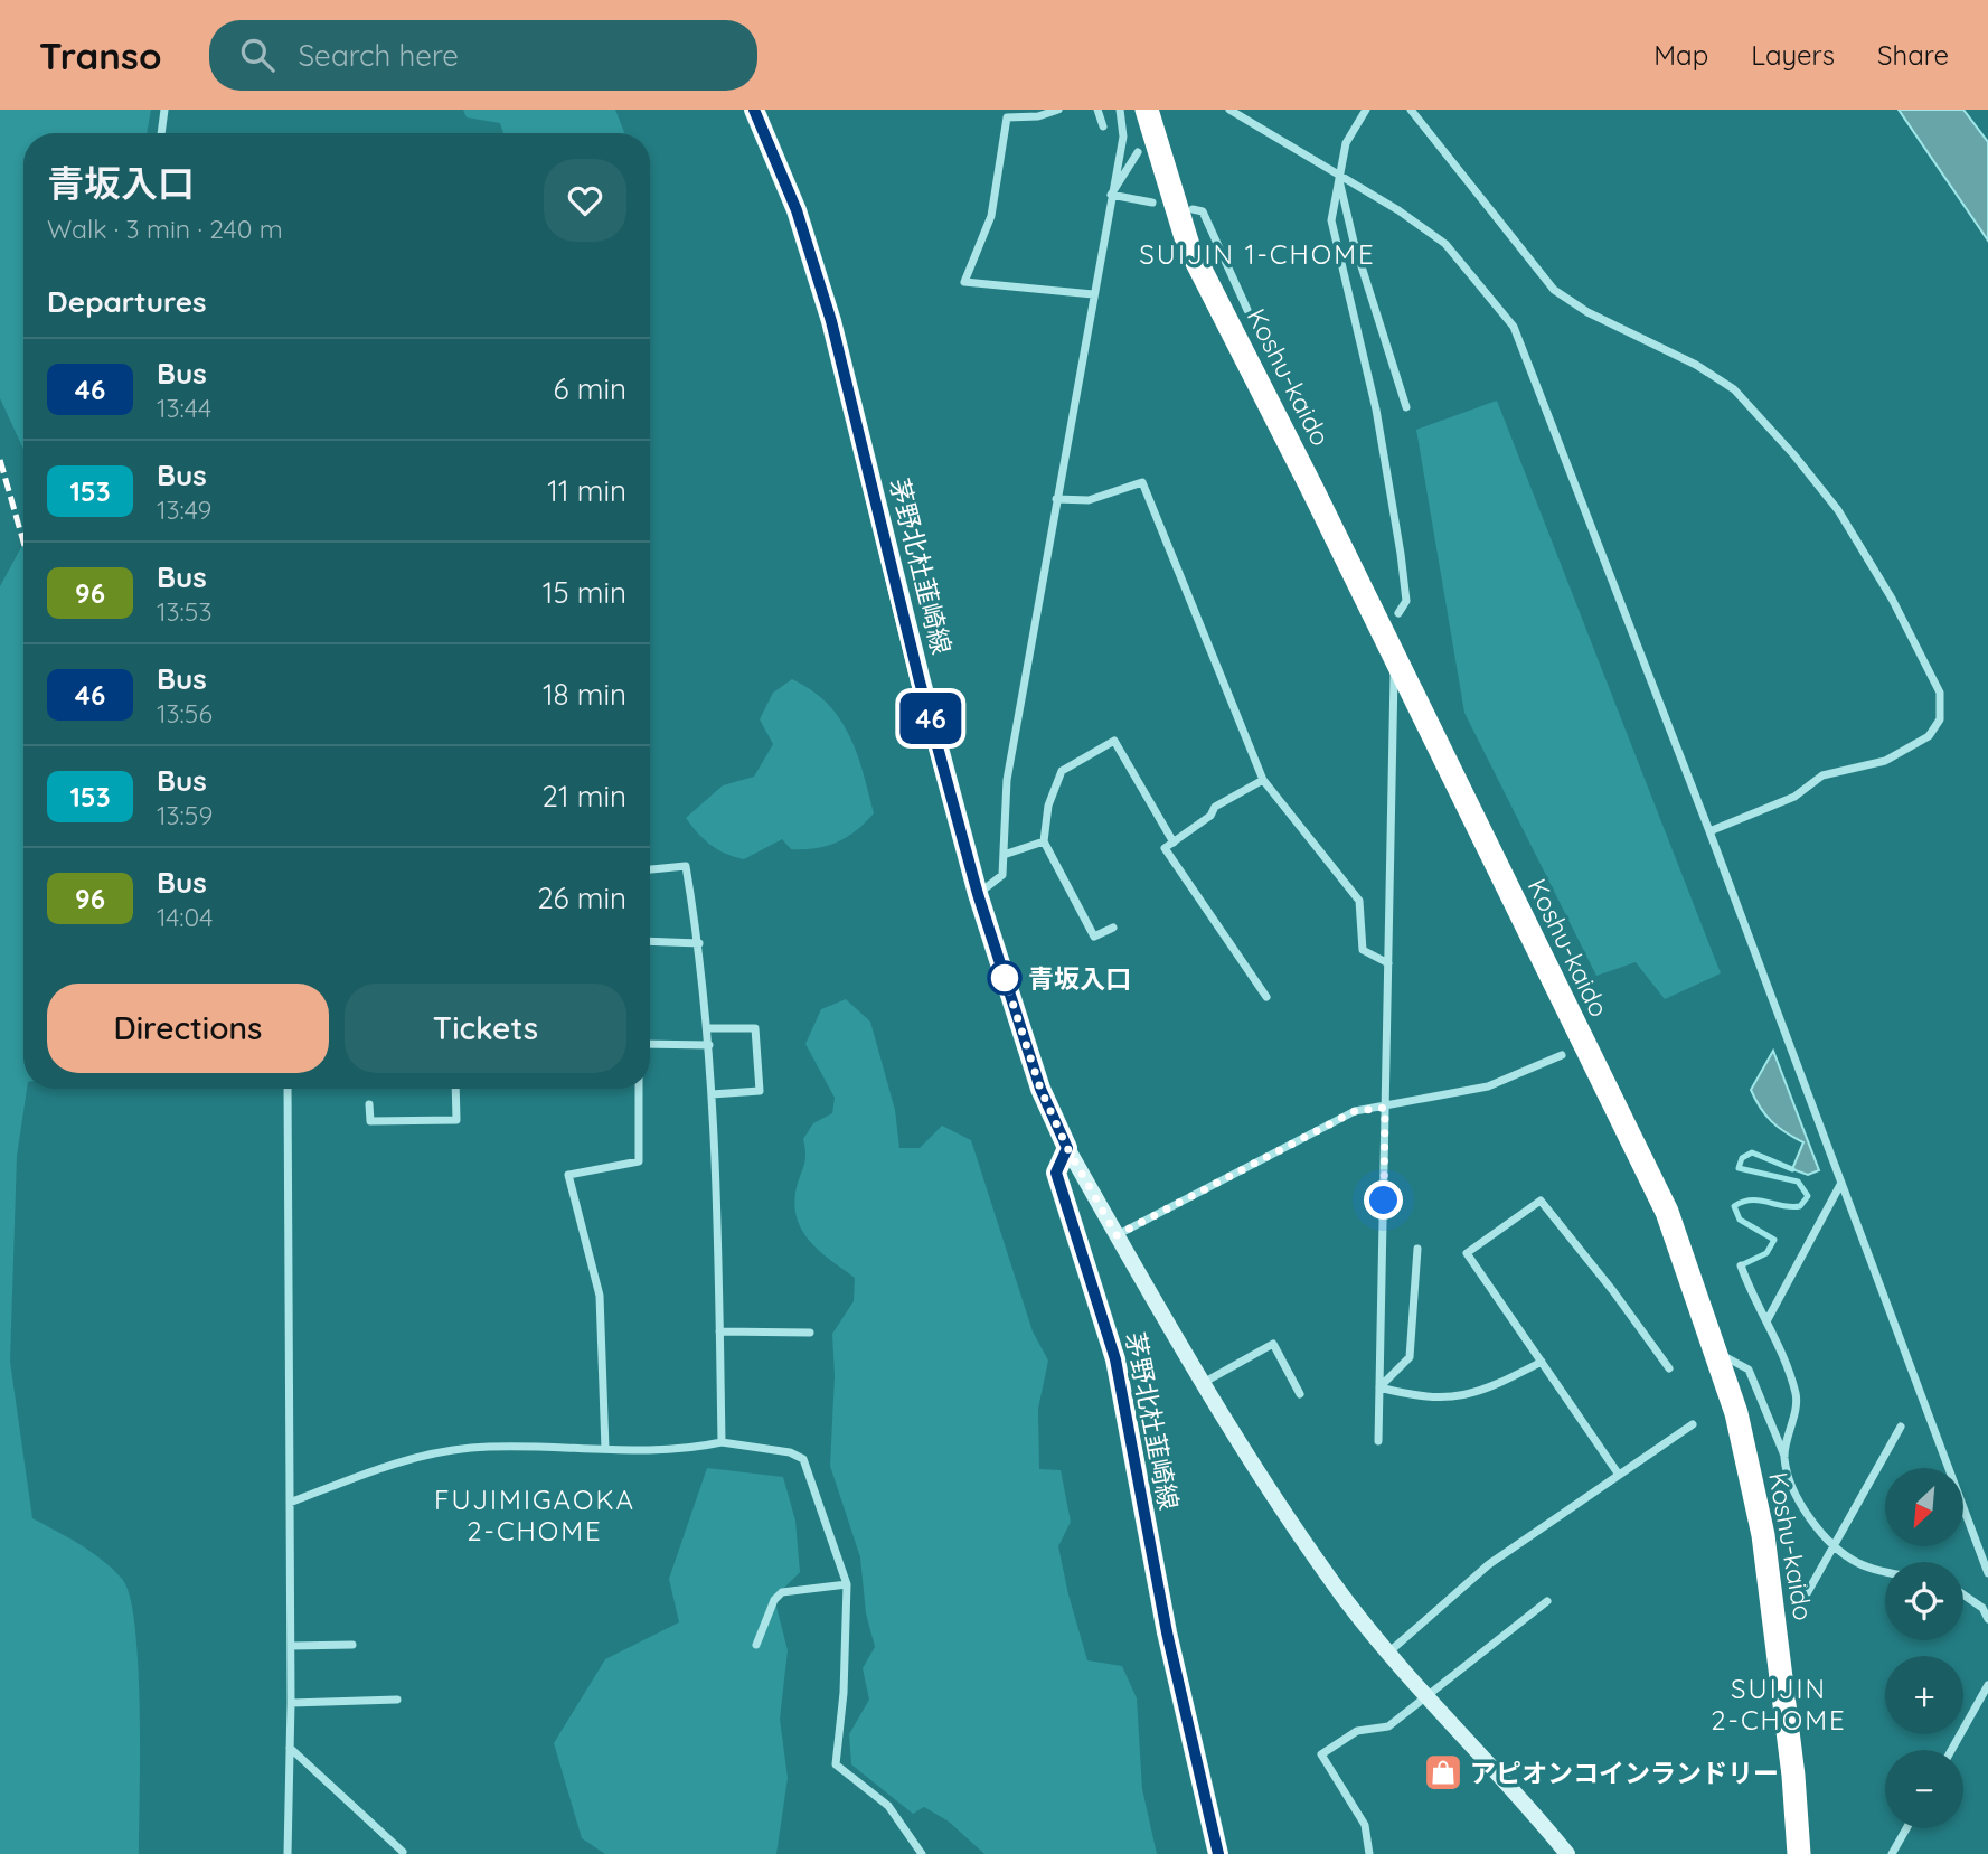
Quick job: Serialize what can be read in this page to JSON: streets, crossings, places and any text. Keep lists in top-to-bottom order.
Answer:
{
  "streets": {
    "highway": ["Koshu-kaido"],
    "main road": ["茅野北杜韮崎線"]
  },
  "districts": ["SUIJIN 1-CHOME", "FUJIMIGAOKA 2-CHOME", "SUIJIN 2-CHOME"],
  "places": {
    "other": ["青坂入口"],
    "shop": ["アピオンコインランドリー"]
  },
  "lines": ["bus line 46"],
  "north": "bottom left",
  "page": {
    "header": "Transo",
    "search": "Search here",
    "nav": ["Map", "Layers", "Share"],
    "on_map": "46",
    "heading": [
      ["青坂入口", "Walk · 3 min · 240 m"],
      "Departures"
    ],
    "list": [
      {
        "mark": "46",
        "name": "Bus",
        "note": "13:44",
        "value": "6 min"
      },
      {
        "mark": "153",
        "name": "Bus",
        "note": "13:49",
        "value": "11 min"
      },
      {
        "mark": "96",
        "name": "Bus",
        "note": "13:53",
        "value": "15 min"
      },
      {
        "mark": "46",
        "name": "Bus",
        "note": "13:56",
        "value": "18 min"
      },
      {
        "mark": "153",
        "name": "Bus",
        "note": "13:59",
        "value": "21 min"
      },
      {
        "mark": "96",
        "name": "Bus",
        "note": "14:04",
        "value": "26 min"
      }
    ],
    "buttons": ["Directions", "Tickets"],
    "map_buttons": ["+", "−"]
  }
}
